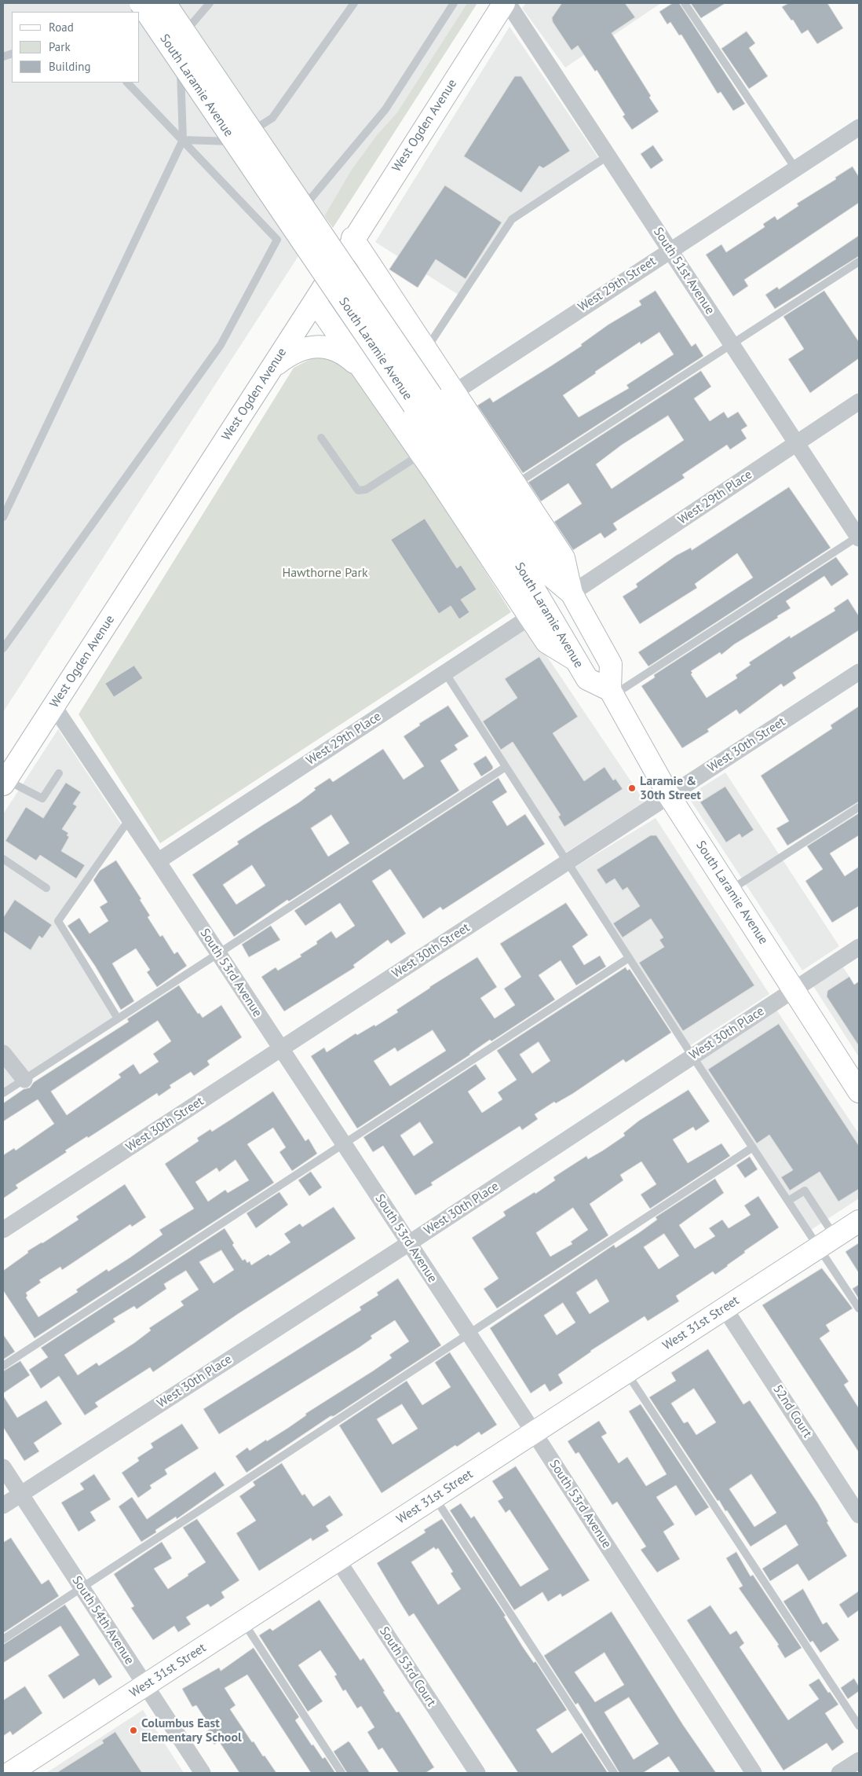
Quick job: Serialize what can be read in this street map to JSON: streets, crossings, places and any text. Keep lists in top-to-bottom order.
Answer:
{
  "streets": {
    "main road": ["South Laramie Avenue", "West Ogden Avenue", "West 31st Street"],
    "street": [
      "South 51st Avenue",
      "West 29th Street",
      "West 29th Place",
      "West 30th Street",
      "South 53rd Avenue",
      "West 30th Place",
      "52nd Court",
      "South 54th Avenue",
      "South 53rd Court"
    ]
  },
  "crossings": [
    ["South Laramie Avenue", "West 29th Place"],
    ["South Laramie Avenue", "West 30th Street"],
    ["South Laramie Avenue", "West 30th Place"],
    ["West Ogden Avenue", "South 53rd Avenue"],
    ["South 51st Avenue", "West 29th Street"],
    ["South 51st Avenue", "West 29th Place"],
    ["West 29th Place", "South 53rd Avenue"],
    ["West 30th Street", "South 53rd Avenue"],
    ["South 53rd Avenue", "West 30th Place"],
    ["South 53rd Avenue", "West 31st Street"],
    ["West 30th Place", "South 54th Avenue"],
    ["West 31st Street", "52nd Court"],
    ["West 31st Street", "South 54th Avenue"],
    ["West 31st Street", "South 53rd Court"]
  ],
  "parks": ["Hawthorne Park"],
  "places": ["Laramie & 30th Street", "Columbus East Elementary School"],
  "legend": ["Road", "Park", "Building"]
}
